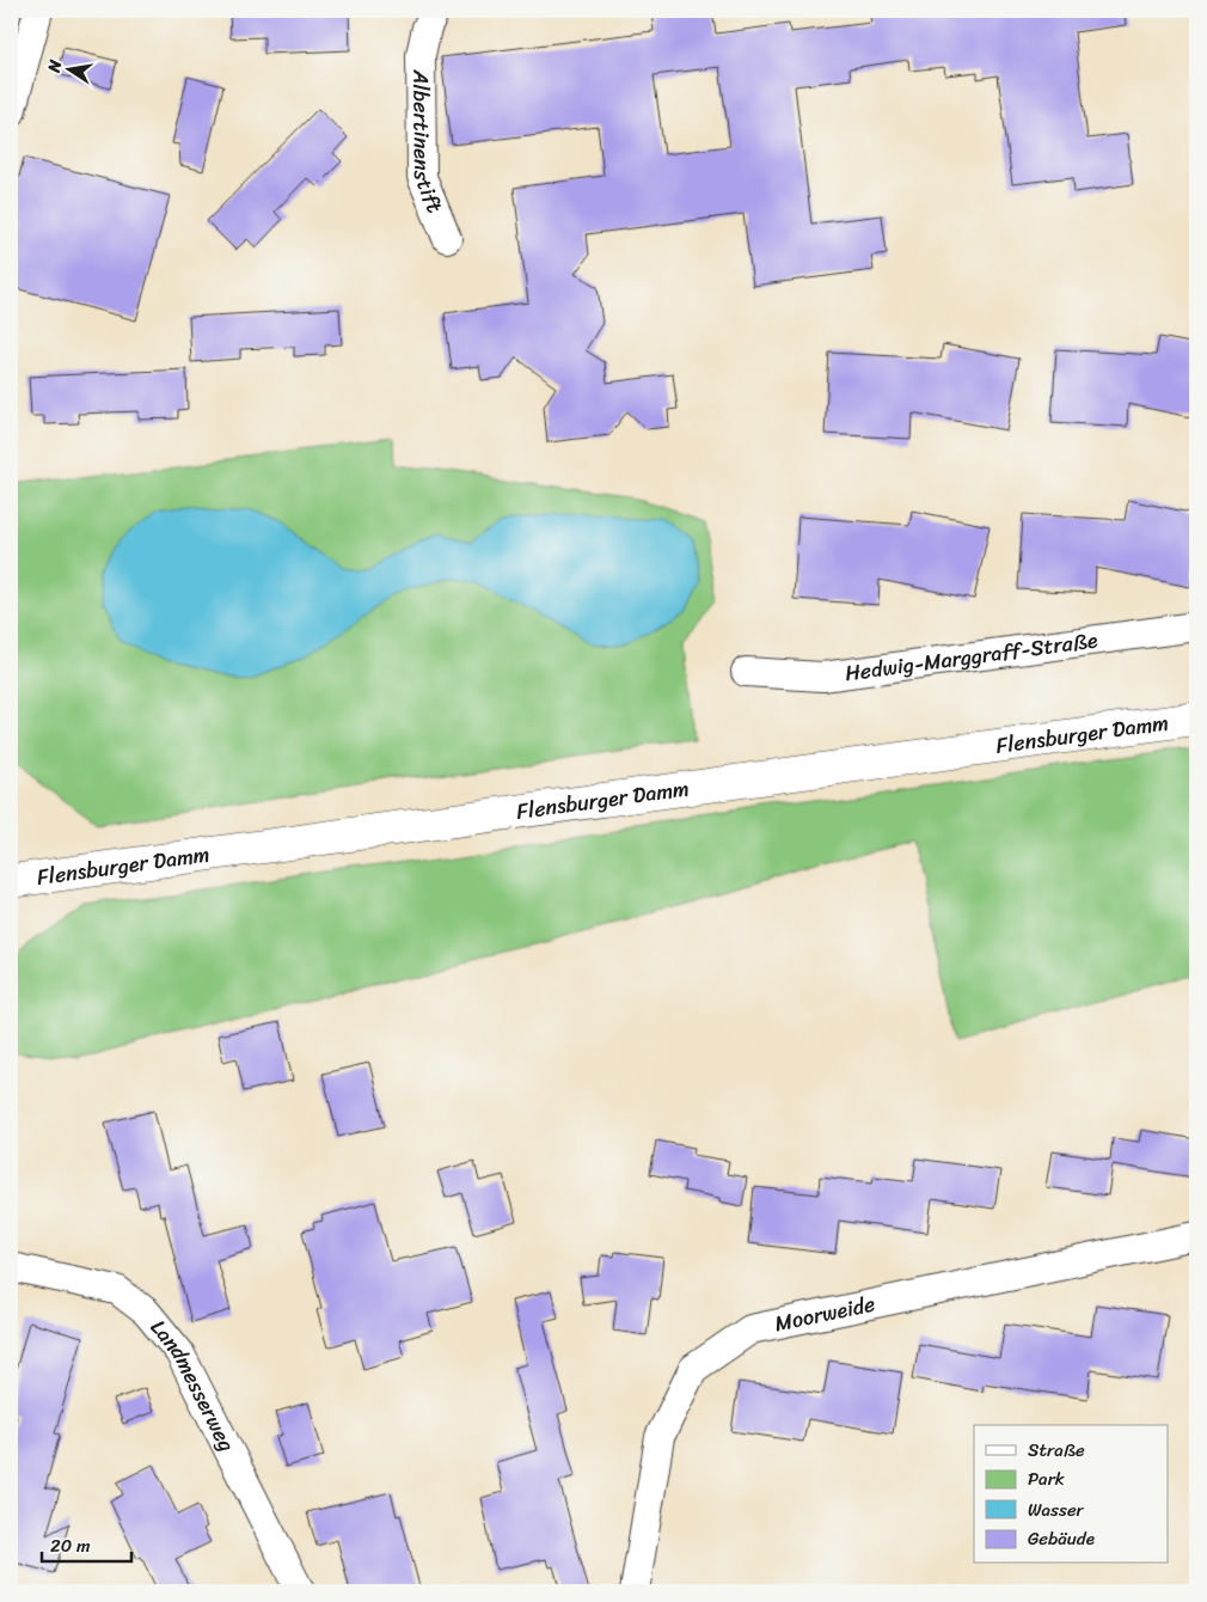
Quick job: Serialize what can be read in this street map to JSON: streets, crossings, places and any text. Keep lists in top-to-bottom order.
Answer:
{
  "streets": {
    "street": [
      "Albertinenstift",
      "Hedwig-Marggraff-Straße",
      "Flensburger Damm",
      "Moorweide",
      "Landmesserweg"
    ]
  },
  "legend": [
    "Straße",
    "Park",
    "Wasser",
    "Gebäude"
  ],
  "scale_bar": "20 m",
  "north": "left"
}
